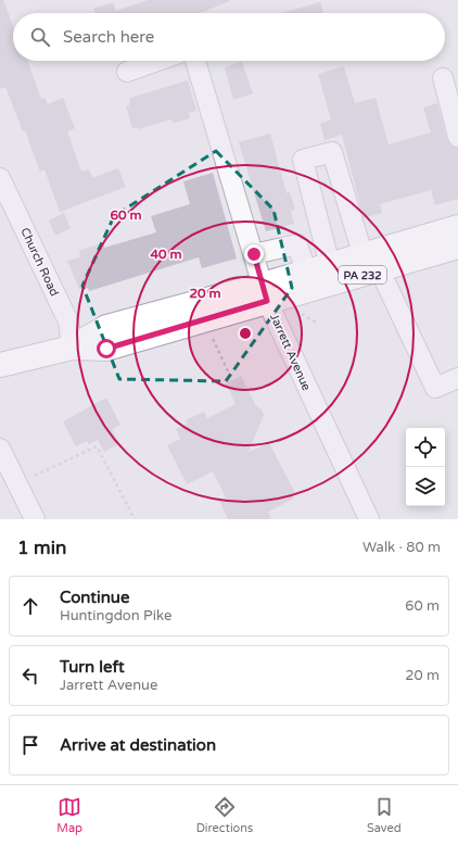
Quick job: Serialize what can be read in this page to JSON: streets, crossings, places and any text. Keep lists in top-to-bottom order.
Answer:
{
  "streets": {
    "main road": ["PA 232"],
    "street": ["Church Road", "Jarrett Avenue"]
  },
  "crossings": [
    ["Church Road", "PA 232"],
    ["PA 232", "Jarrett Avenue"]
  ],
  "page": {
    "search": "Search here",
    "heading": ["1 min", "Walk · 80 m"],
    "list": [
      ["Continue", "Huntingdon Pike", "60 m"],
      ["Turn left", "Jarrett Avenue", "20 m"],
      "Arrive at destination"
    ],
    "nav": ["Map", "Directions", "Saved"]
  },
  "rings": ["60 m", "40 m", "20 m"]
}
